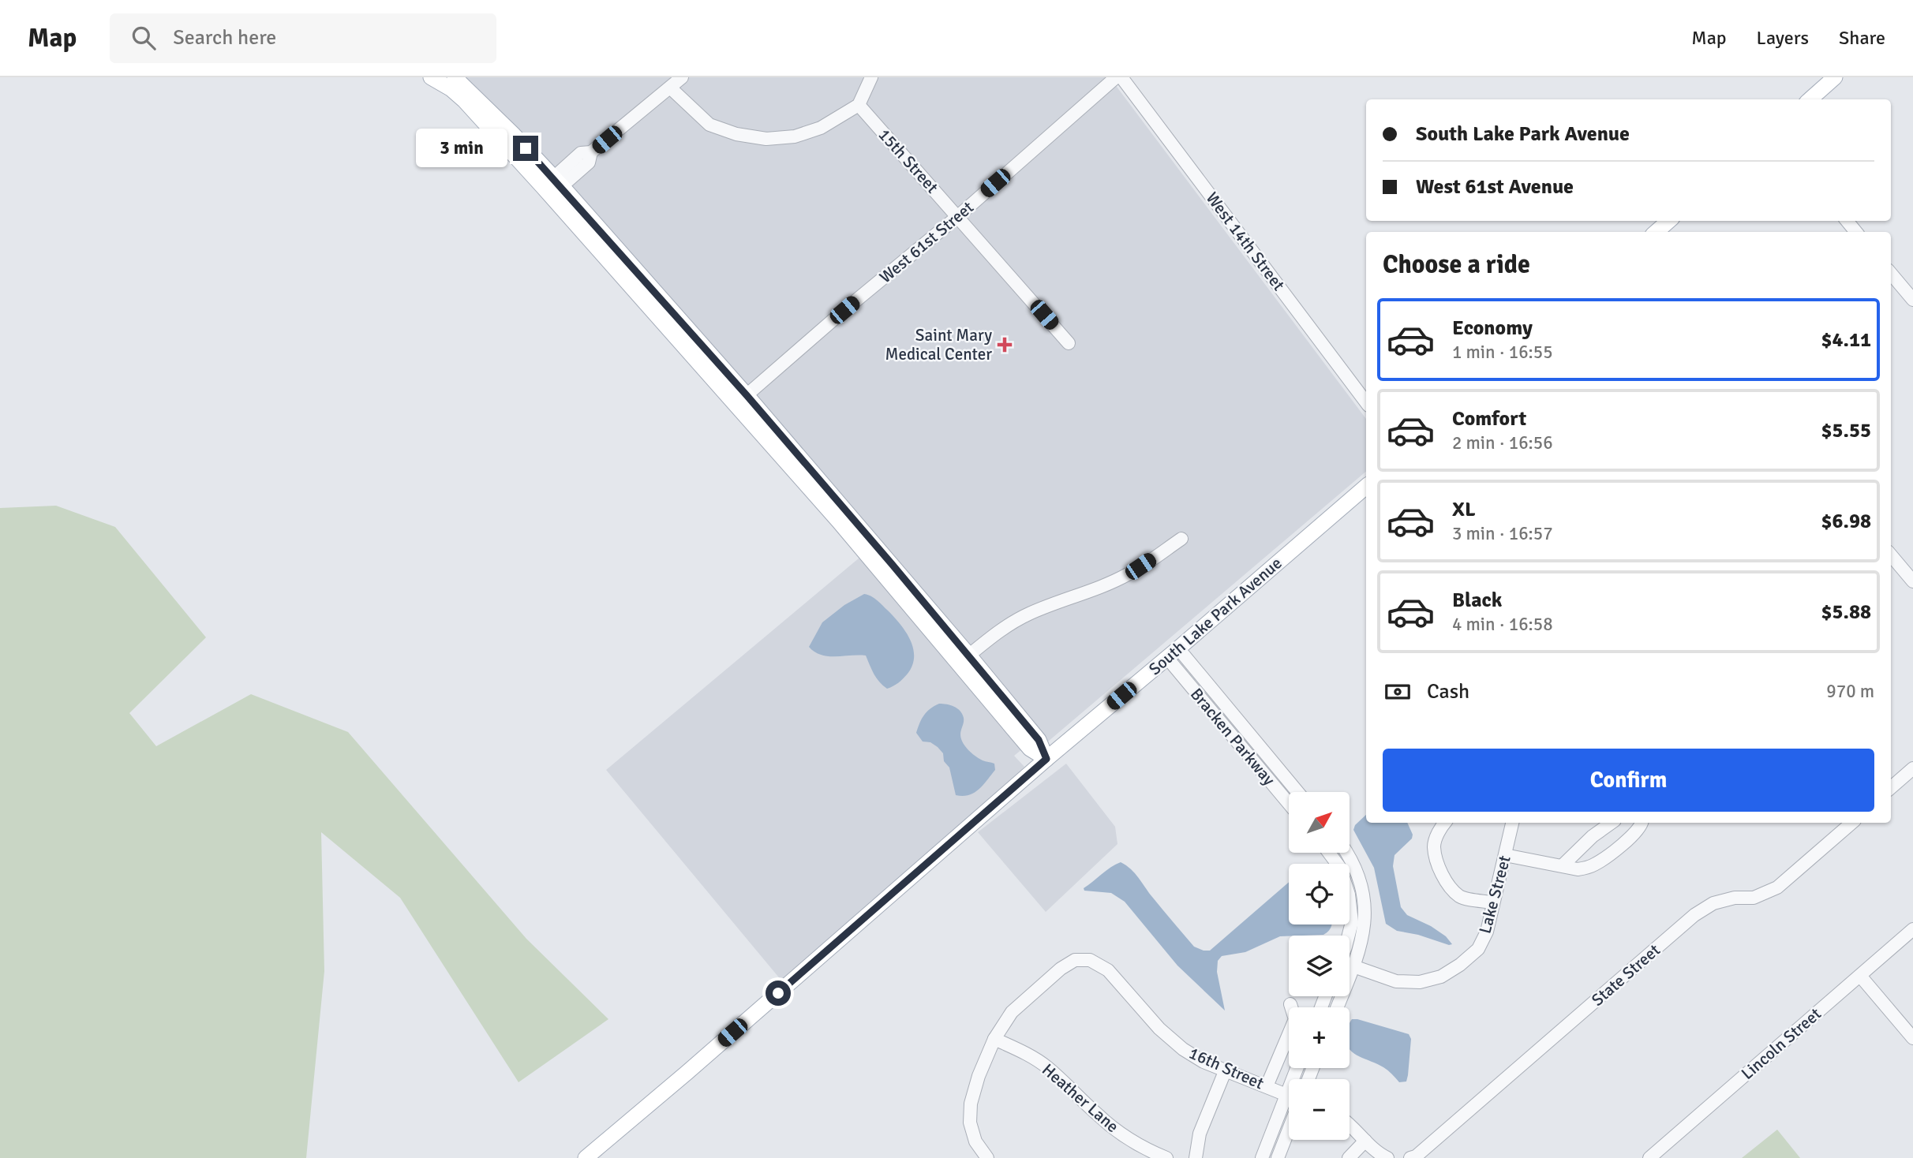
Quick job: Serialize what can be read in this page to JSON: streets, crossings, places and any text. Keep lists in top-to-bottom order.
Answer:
{
  "streets": {
    "main road": ["South Lake Park Avenue"],
    "street": [
      "15th Street",
      "West 14th Street",
      "West 61st Street",
      "Bracken Parkway",
      "Lake Street",
      "State Street",
      "Lincoln Street",
      "16th Street",
      "Heather Lane"
    ]
  },
  "crossings": [
    ["15th Street", "West 61st Street"],
    ["South Lake Park Avenue", "Bracken Parkway"],
    ["16th Street", "Heather Lane"]
  ],
  "places": {
    "health": ["Saint Mary Medical Center"]
  },
  "north": "top right",
  "page": {
    "header": "Map",
    "search": "Search here",
    "nav": ["Map", "Layers", "Share"],
    "banner": ["South Lake Park Avenue", "West 61st Avenue"],
    "bubble": "3 min",
    "heading": "Choose a ride",
    "list": [
      {
        "name": "Economy",
        "note": "1 min · 16:55",
        "value": "$4.11"
      },
      {
        "name": "Comfort",
        "note": "2 min · 16:56",
        "value": "$5.55"
      },
      {
        "name": "XL",
        "note": "3 min · 16:57",
        "value": "$6.98"
      },
      {
        "name": "Black",
        "note": "4 min · 16:58",
        "value": "$5.88"
      }
    ],
    "pay": ["Cash", "970 m"],
    "buttons": "Confirm",
    "map_buttons": ["+", "−"]
  }
}
